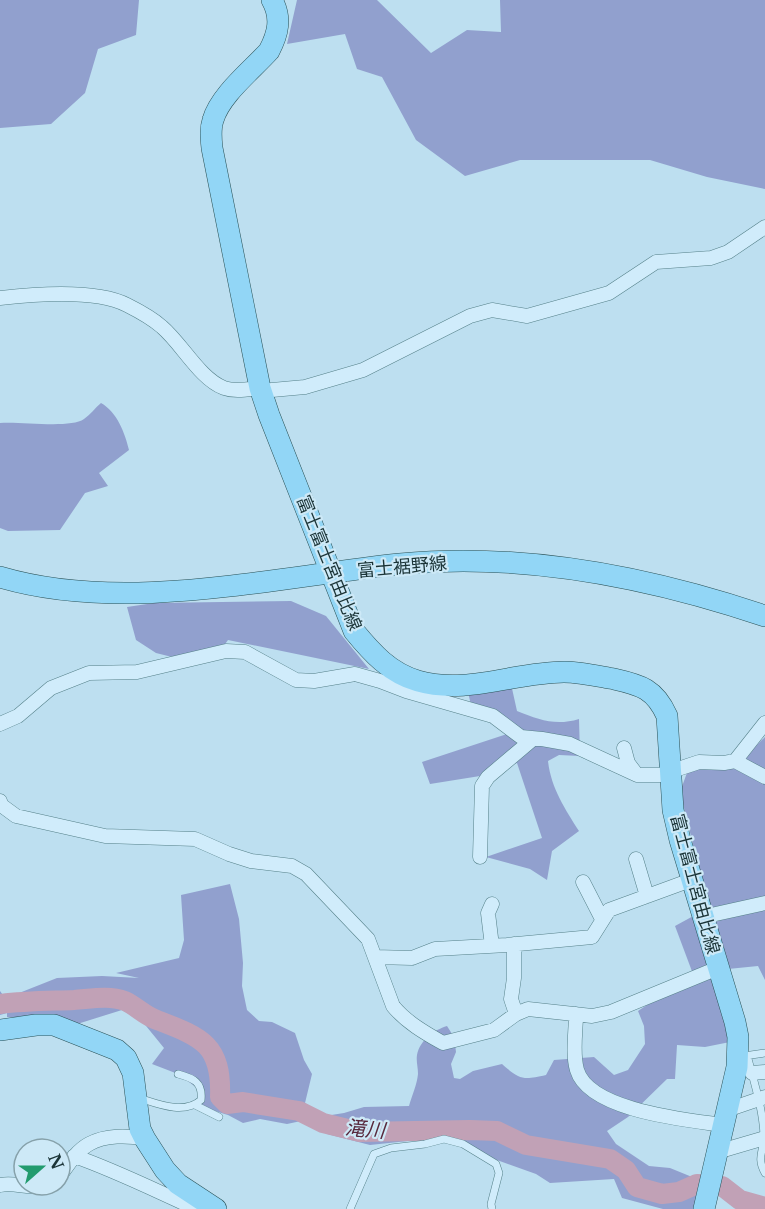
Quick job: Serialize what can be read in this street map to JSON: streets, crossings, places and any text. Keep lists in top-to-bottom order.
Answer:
{
  "streets": {
    "main road": ["富士富士宮由比線", "富士裾野線"]
  },
  "crossings": [
    ["富士富士宮由比線", "富士裾野線"]
  ],
  "water": ["滝川"],
  "north": "right"
}
